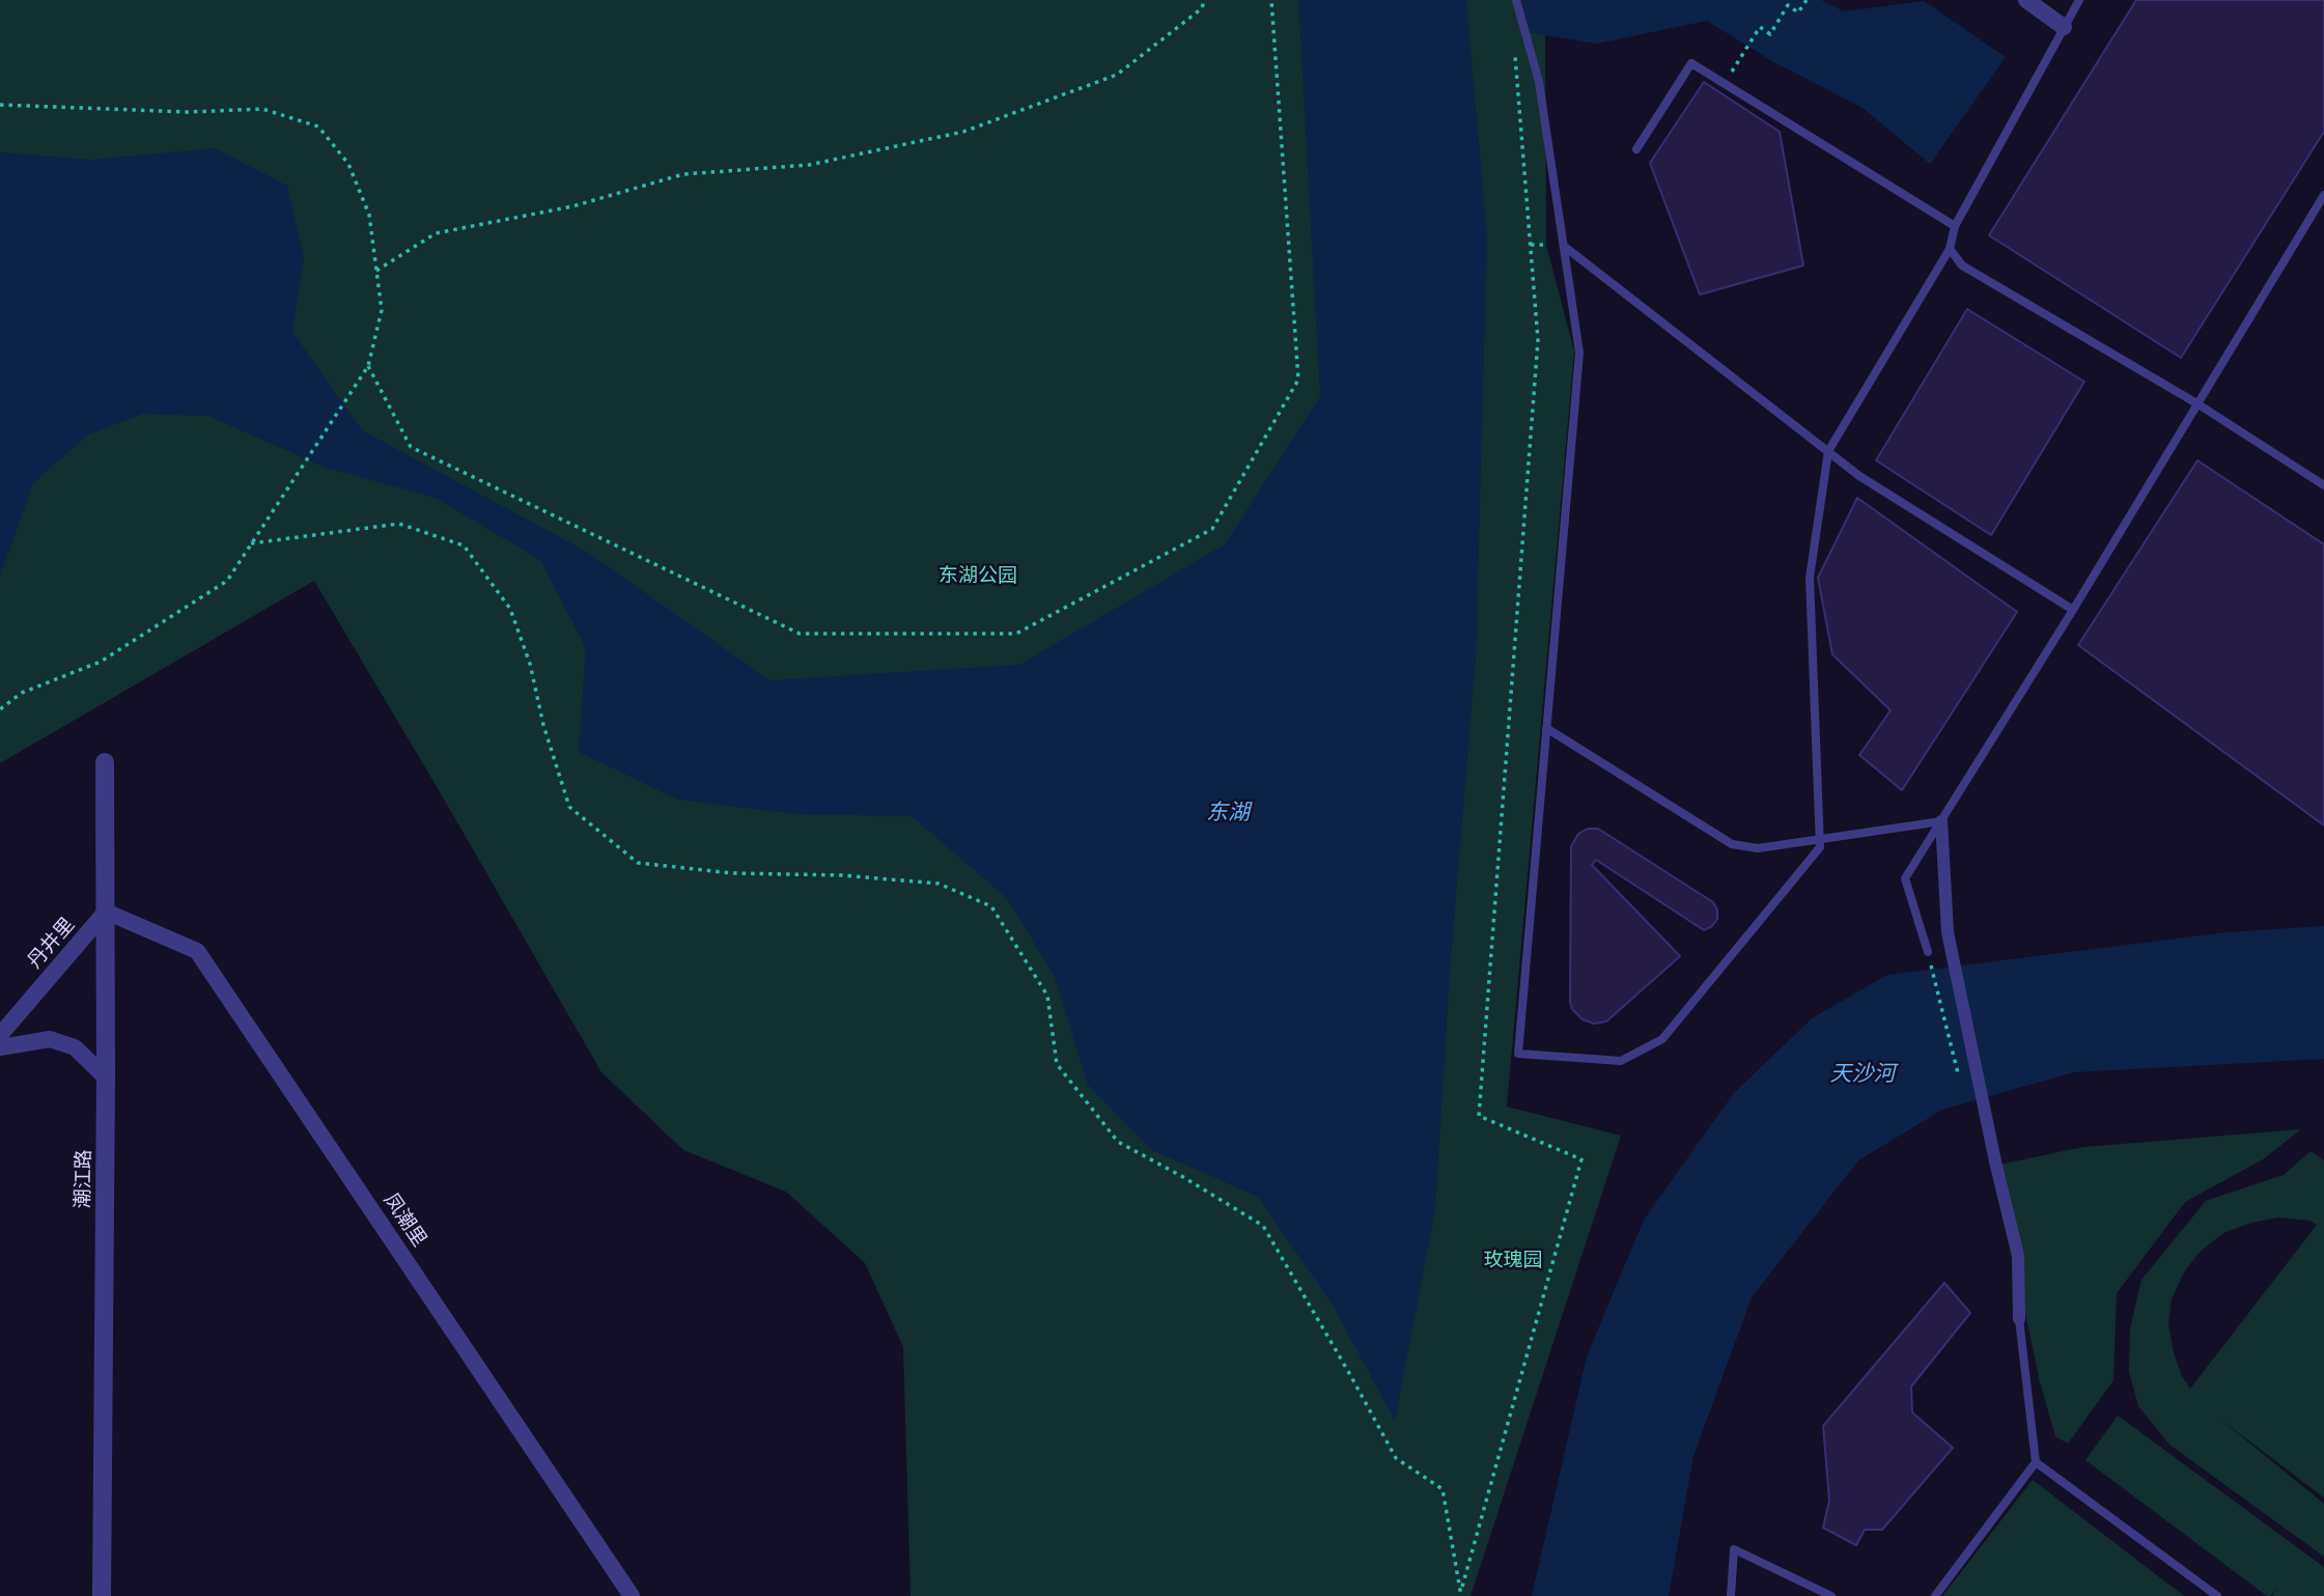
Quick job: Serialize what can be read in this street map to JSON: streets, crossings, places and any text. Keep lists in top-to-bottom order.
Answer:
{
  "streets": {
    "street": ["丹井里", "潮江路", "凤潮里"]
  },
  "crossings": [
    ["丹井里", "潮江路"],
    ["丹井里", "凤潮里"],
    ["潮江路", "凤潮里"]
  ],
  "water": ["东湖", "天沙河"],
  "parks": ["东湖公园", "玫瑰园"]
}
